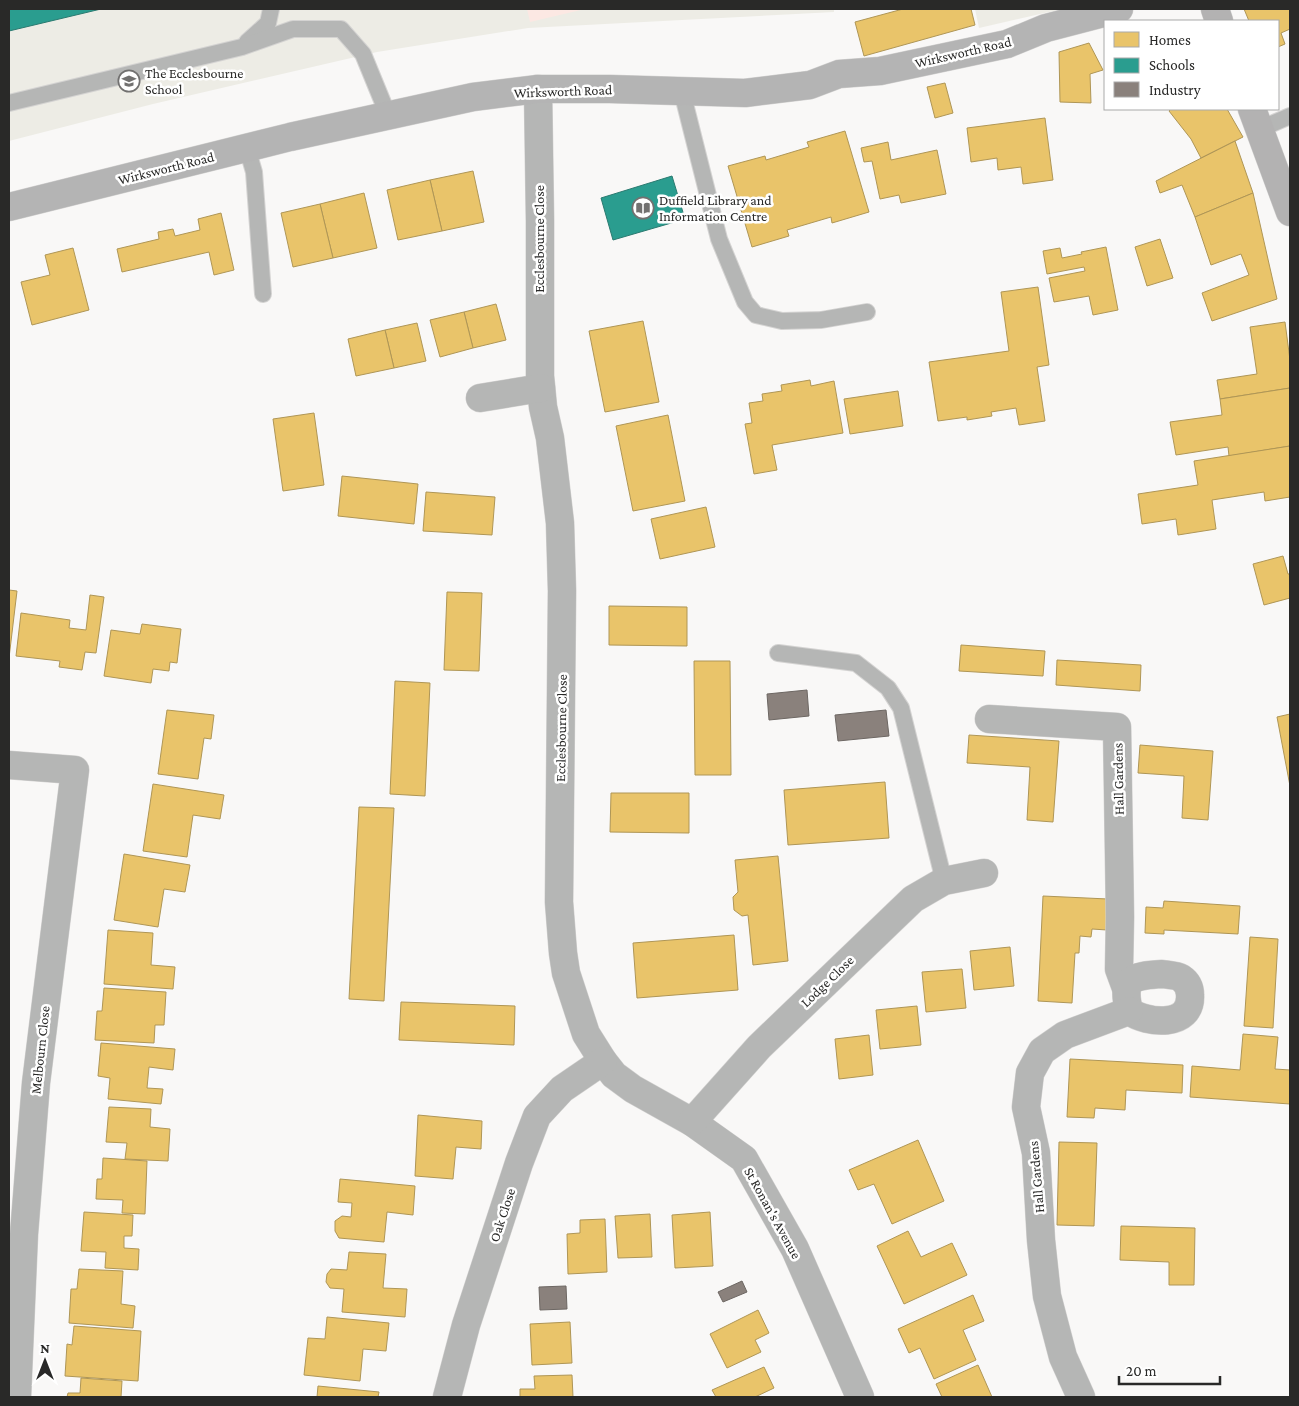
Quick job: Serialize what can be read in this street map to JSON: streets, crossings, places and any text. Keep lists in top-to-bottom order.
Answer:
{
  "streets": {
    "street": [
      "Wirksworth Road",
      "Ecclesbourne Close",
      "Hall Gardens",
      "Lodge Close",
      "Melbourn Close",
      "St Ronan's Avenue",
      "Oak Close"
    ]
  },
  "crossings": [
    ["Wirksworth Road", "Ecclesbourne Close"],
    ["Ecclesbourne Close", "St Ronan's Avenue"],
    ["Ecclesbourne Close", "Oak Close"],
    ["Lodge Close", "St Ronan's Avenue"],
    ["St Ronan's Avenue", "Oak Close"]
  ],
  "places": {
    "school or university": ["The Ecclesbourne School"],
    "library": ["Duffield Library and Information Centre"]
  },
  "legend": ["Homes", "Schools", "Industry"],
  "scale_bar": "20 m",
  "north": "top"
}
